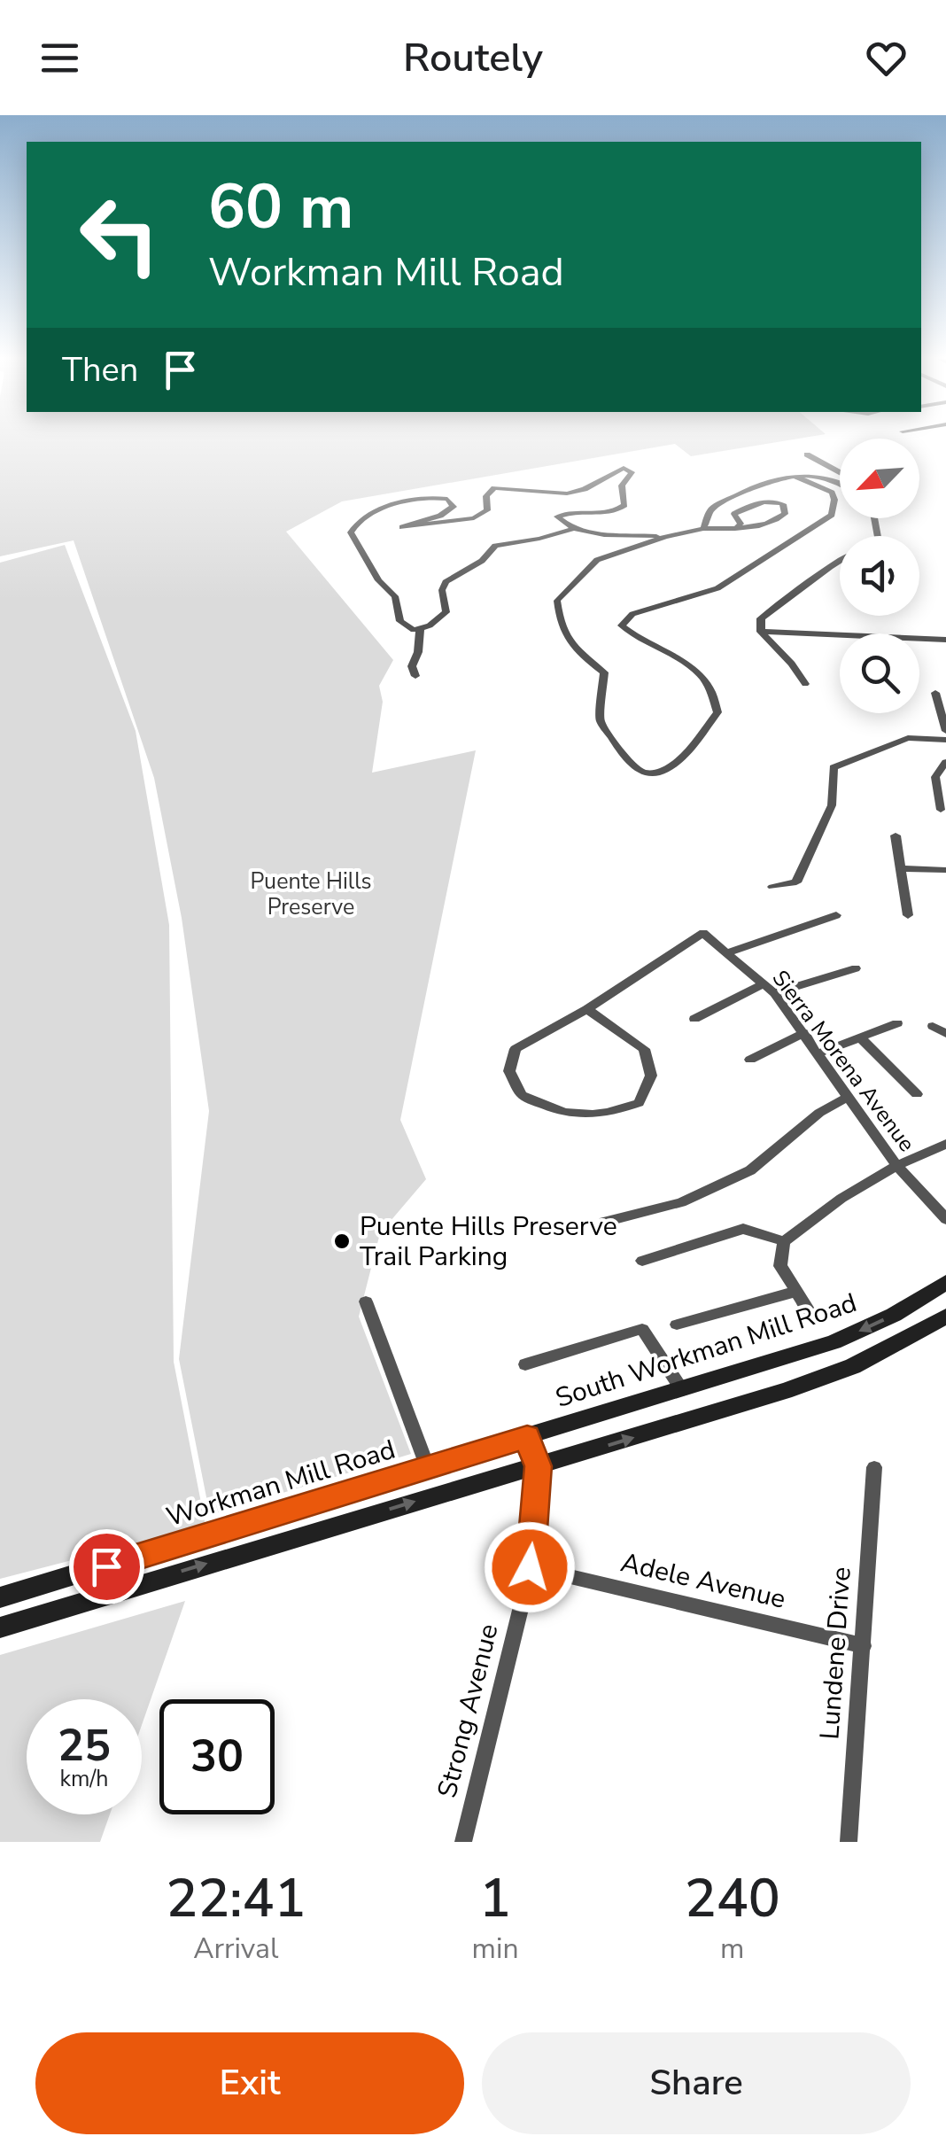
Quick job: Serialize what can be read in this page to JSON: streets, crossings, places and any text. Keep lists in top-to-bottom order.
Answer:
{
  "streets": {
    "main road": ["South Workman Mill Road", "Workman Mill Road"],
    "street": [
      "Sierra Morena Avenue",
      "Adele Avenue",
      "Lundene Drive",
      "Strong Avenue"
    ]
  },
  "crossings": [
    ["South Workman Mill Road", "Workman Mill Road"],
    ["South Workman Mill Road", "Strong Avenue"],
    ["Workman Mill Road", "Strong Avenue"],
    ["Adele Avenue", "Lundene Drive"],
    ["Adele Avenue", "Strong Avenue"]
  ],
  "parks": ["Puente Hills Preserve"],
  "places": ["Puente Hills Preserve Trail Parking"],
  "north": "bottom left",
  "page": {
    "header": "Routely",
    "turn": ["60 m", "Workman Mill Road"],
    "then": "Then",
    "speed": "25 km/h",
    "limit": "30",
    "eta": [
      "22:41",
      "Arrival",
      "1",
      "min",
      "240",
      "m"
    ],
    "buttons": ["Exit", "Share"]
  }
}
